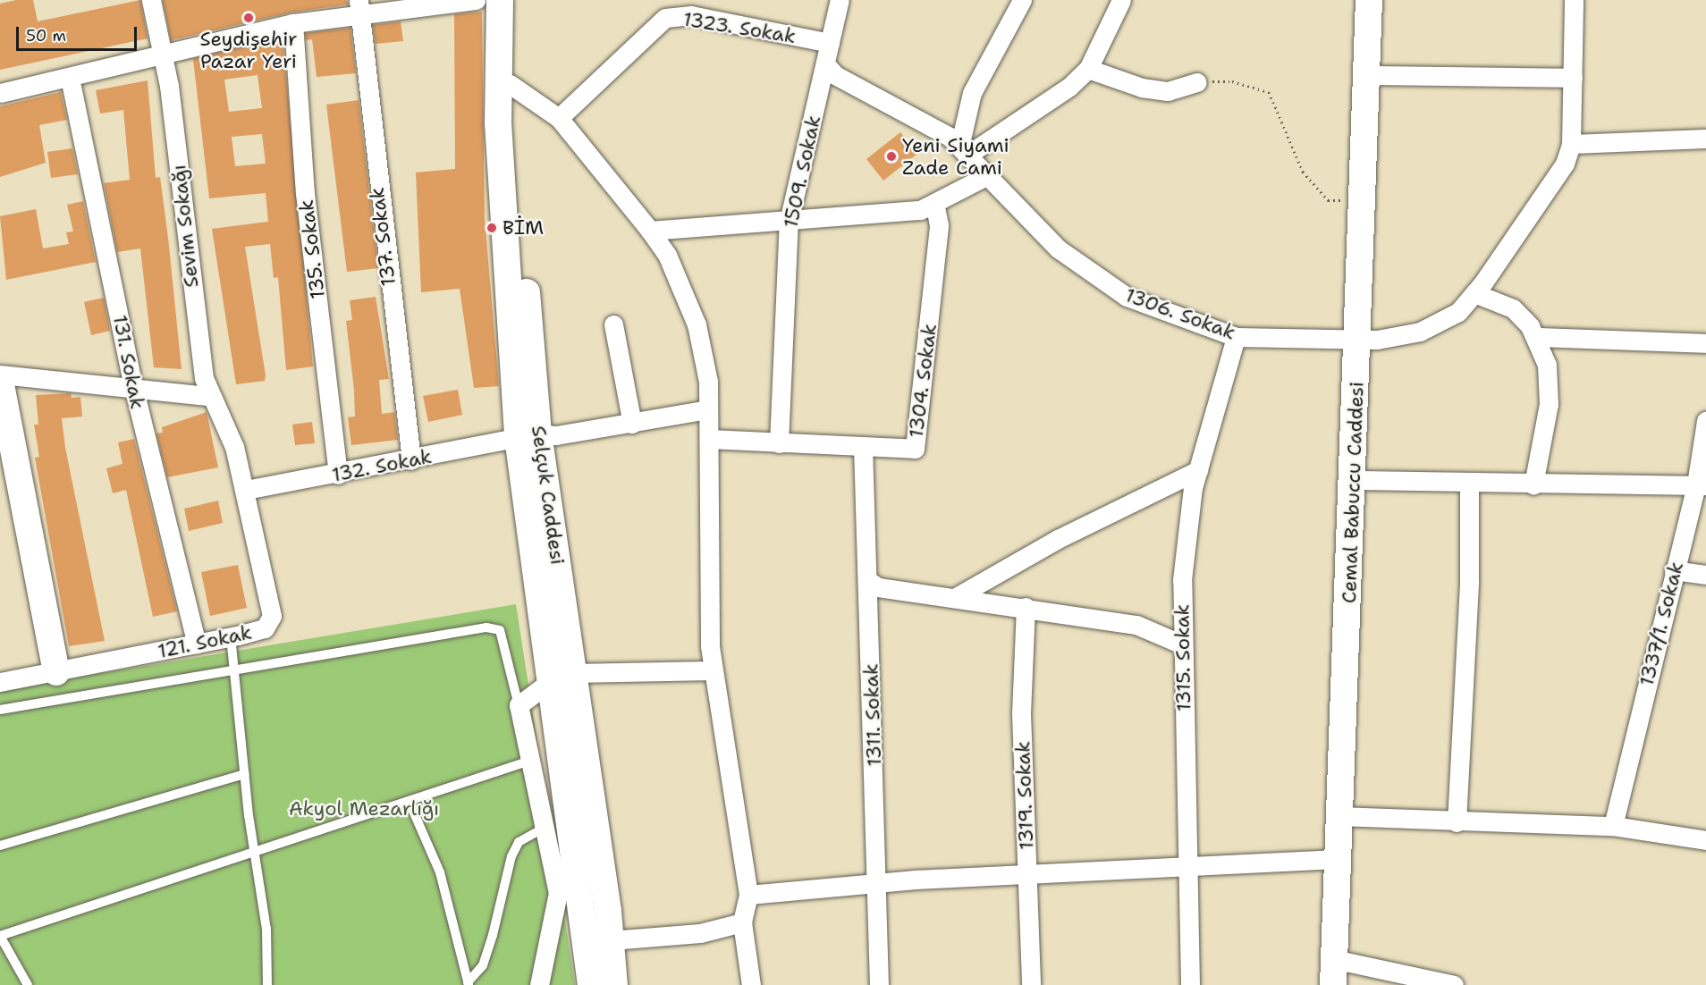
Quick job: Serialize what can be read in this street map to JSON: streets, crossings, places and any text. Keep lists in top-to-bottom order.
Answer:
{
  "streets": {
    "main road": ["Cemal Babuccu Caddesi", "Selçuk Caddesi"],
    "street": [
      "1323. Sokak",
      "1509. Sokak",
      "Sevim Sokağı",
      "137. Sokak",
      "135. Sokak",
      "1306. Sokak",
      "131. Sokak",
      "1304. Sokak",
      "132. Sokak",
      "1337/1. Sokak",
      "121. Sokak",
      "1315. Sokak",
      "1311. Sokak",
      "1319. Sokak"
    ]
  },
  "crossings": [
    ["1323. Sokak", "1509. Sokak"],
    ["1509. Sokak", "1306. Sokak"],
    ["1509. Sokak", "1304. Sokak"],
    ["Sevim Sokağı", "121. Sokak"],
    ["137. Sokak", "132. Sokak"],
    ["135. Sokak", "132. Sokak"],
    ["1306. Sokak", "Cemal Babuccu Caddesi"],
    ["1306. Sokak", "1315. Sokak"],
    ["131. Sokak", "121. Sokak"],
    ["1304. Sokak", "1311. Sokak"],
    ["132. Sokak", "Selçuk Caddesi"],
    ["132. Sokak", "121. Sokak"]
  ],
  "parks": ["Akyol Mezarlığı"],
  "places": ["Seydişehir Pazar Yeri", "Yeni Siyami Zade Cami", "BİM"],
  "scale_bar": "50 m"
}
